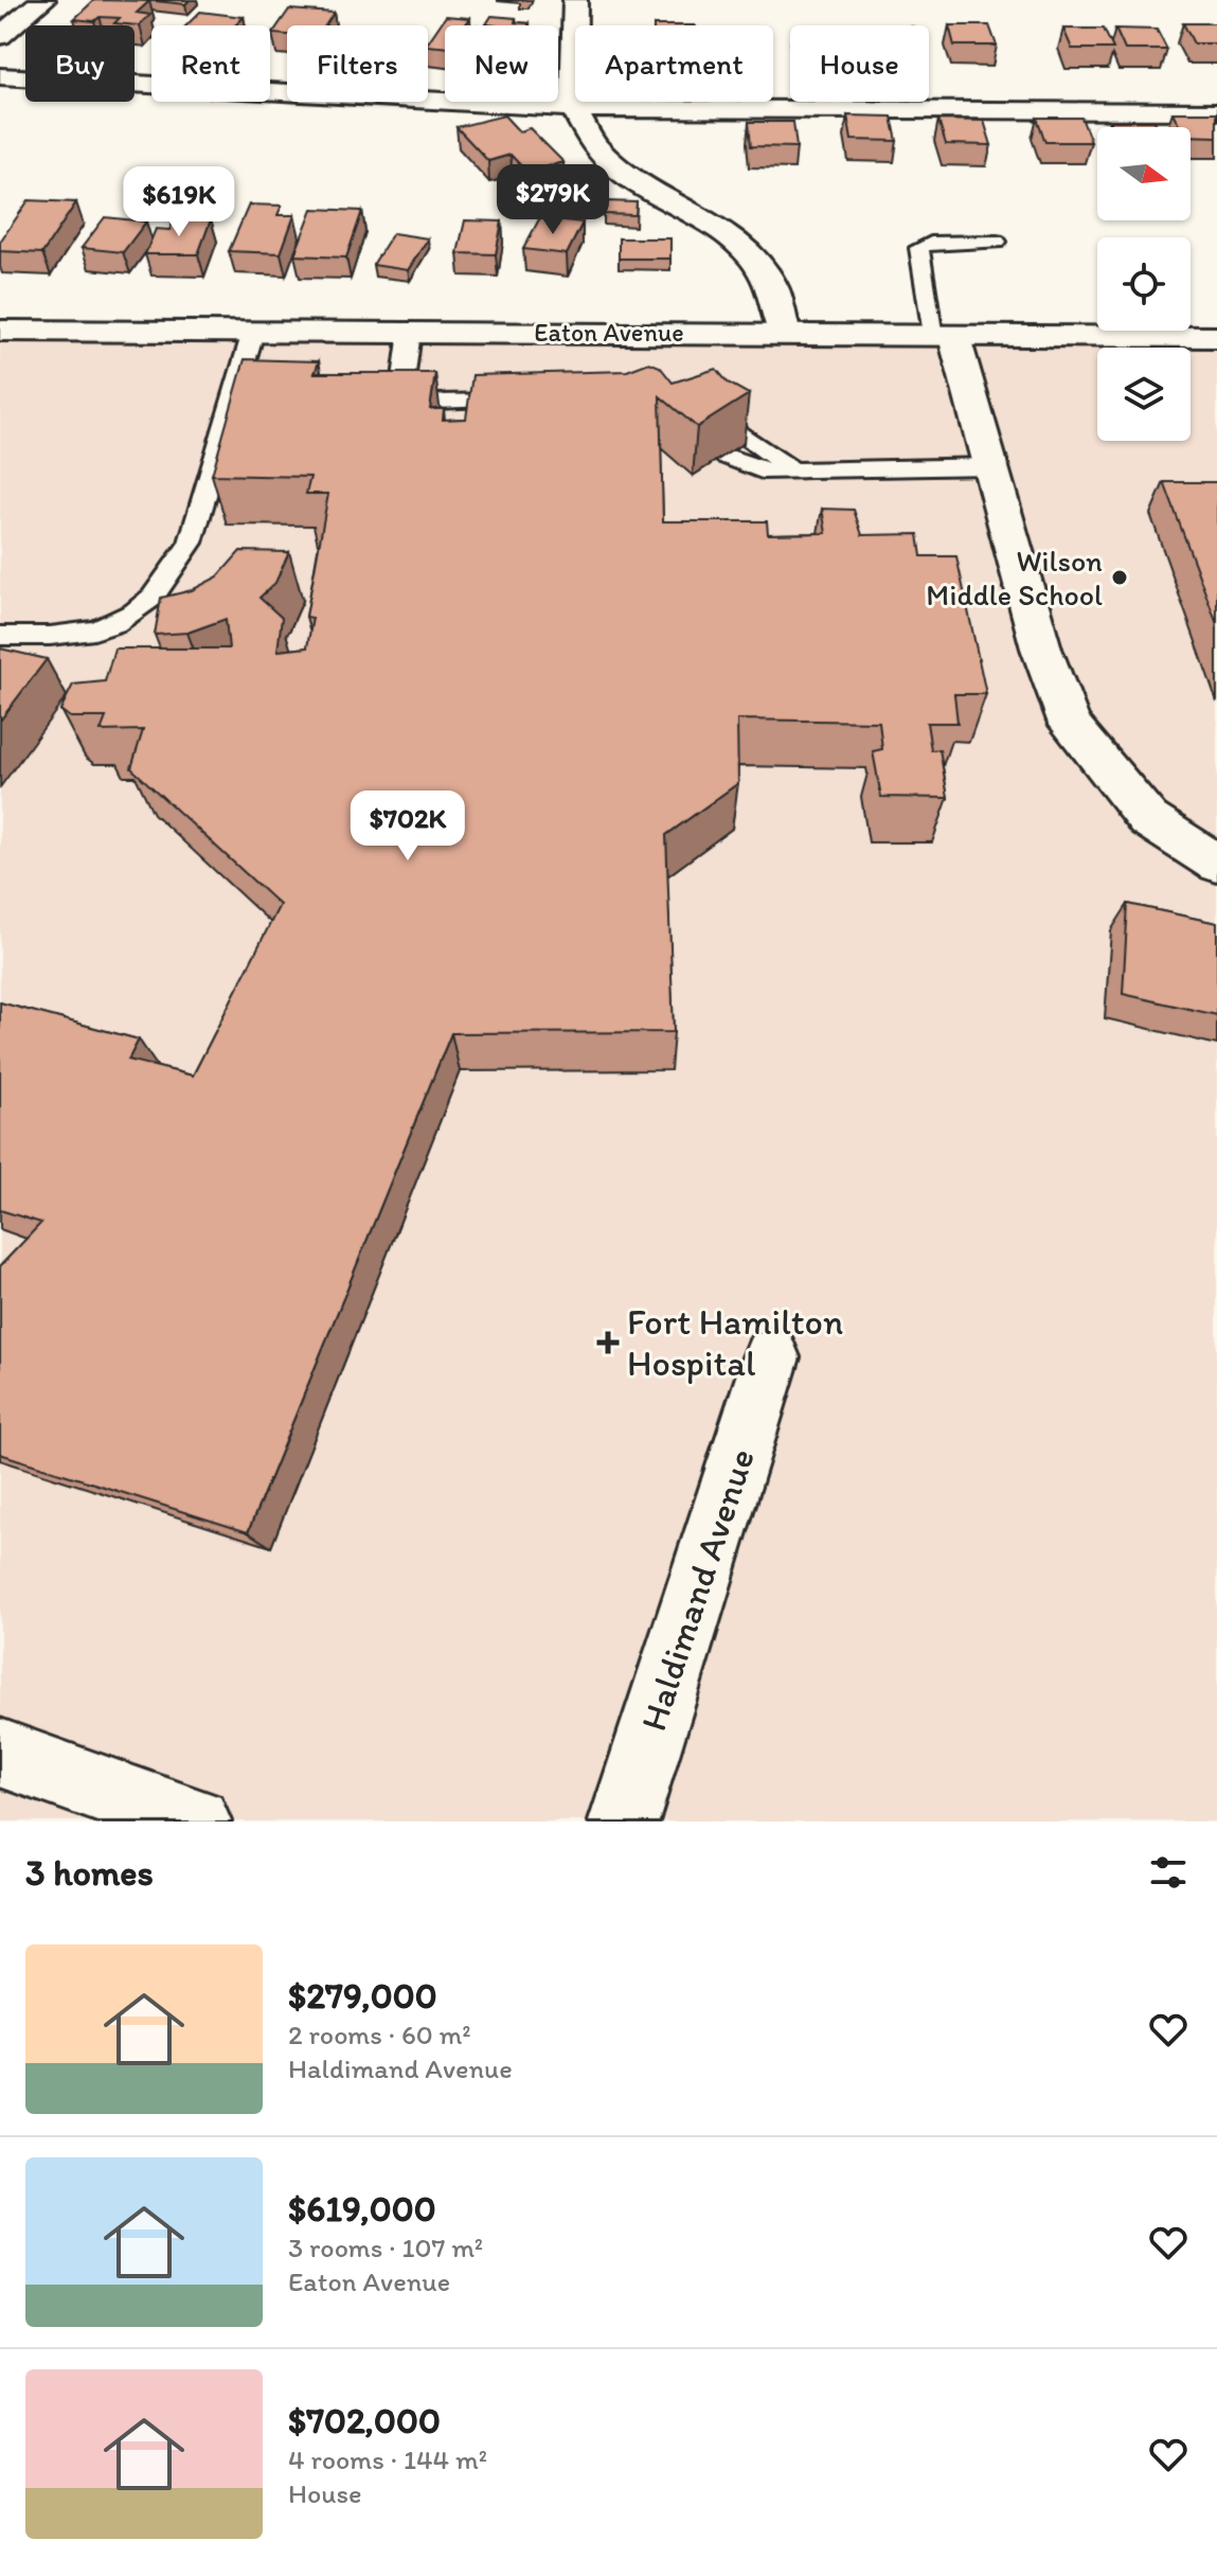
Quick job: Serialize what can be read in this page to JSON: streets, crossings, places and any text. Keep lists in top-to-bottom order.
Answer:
{
  "streets": {
    "street": ["Eaton Avenue", "Haldimand Avenue"]
  },
  "places": {
    "other": ["Wilson Middle School"],
    "health": ["Fort Hamilton Hospital"]
  },
  "north": "right",
  "page": {
    "chip": [
      "Buy",
      "Rent",
      "Filters",
      "New",
      "Apartment",
      "House"
    ],
    "price": ["$279K", "$619K", "$702K"],
    "heading": "3 homes",
    "list": [
      {
        "name": "$279,000",
        "note": "2 rooms · 60 m² · Haldimand Avenue"
      },
      {
        "name": "$619,000",
        "note": "3 rooms · 107 m² · Eaton Avenue"
      },
      {
        "name": "$702,000",
        "note": "4 rooms · 144 m² · House"
      }
    ]
  }
}
